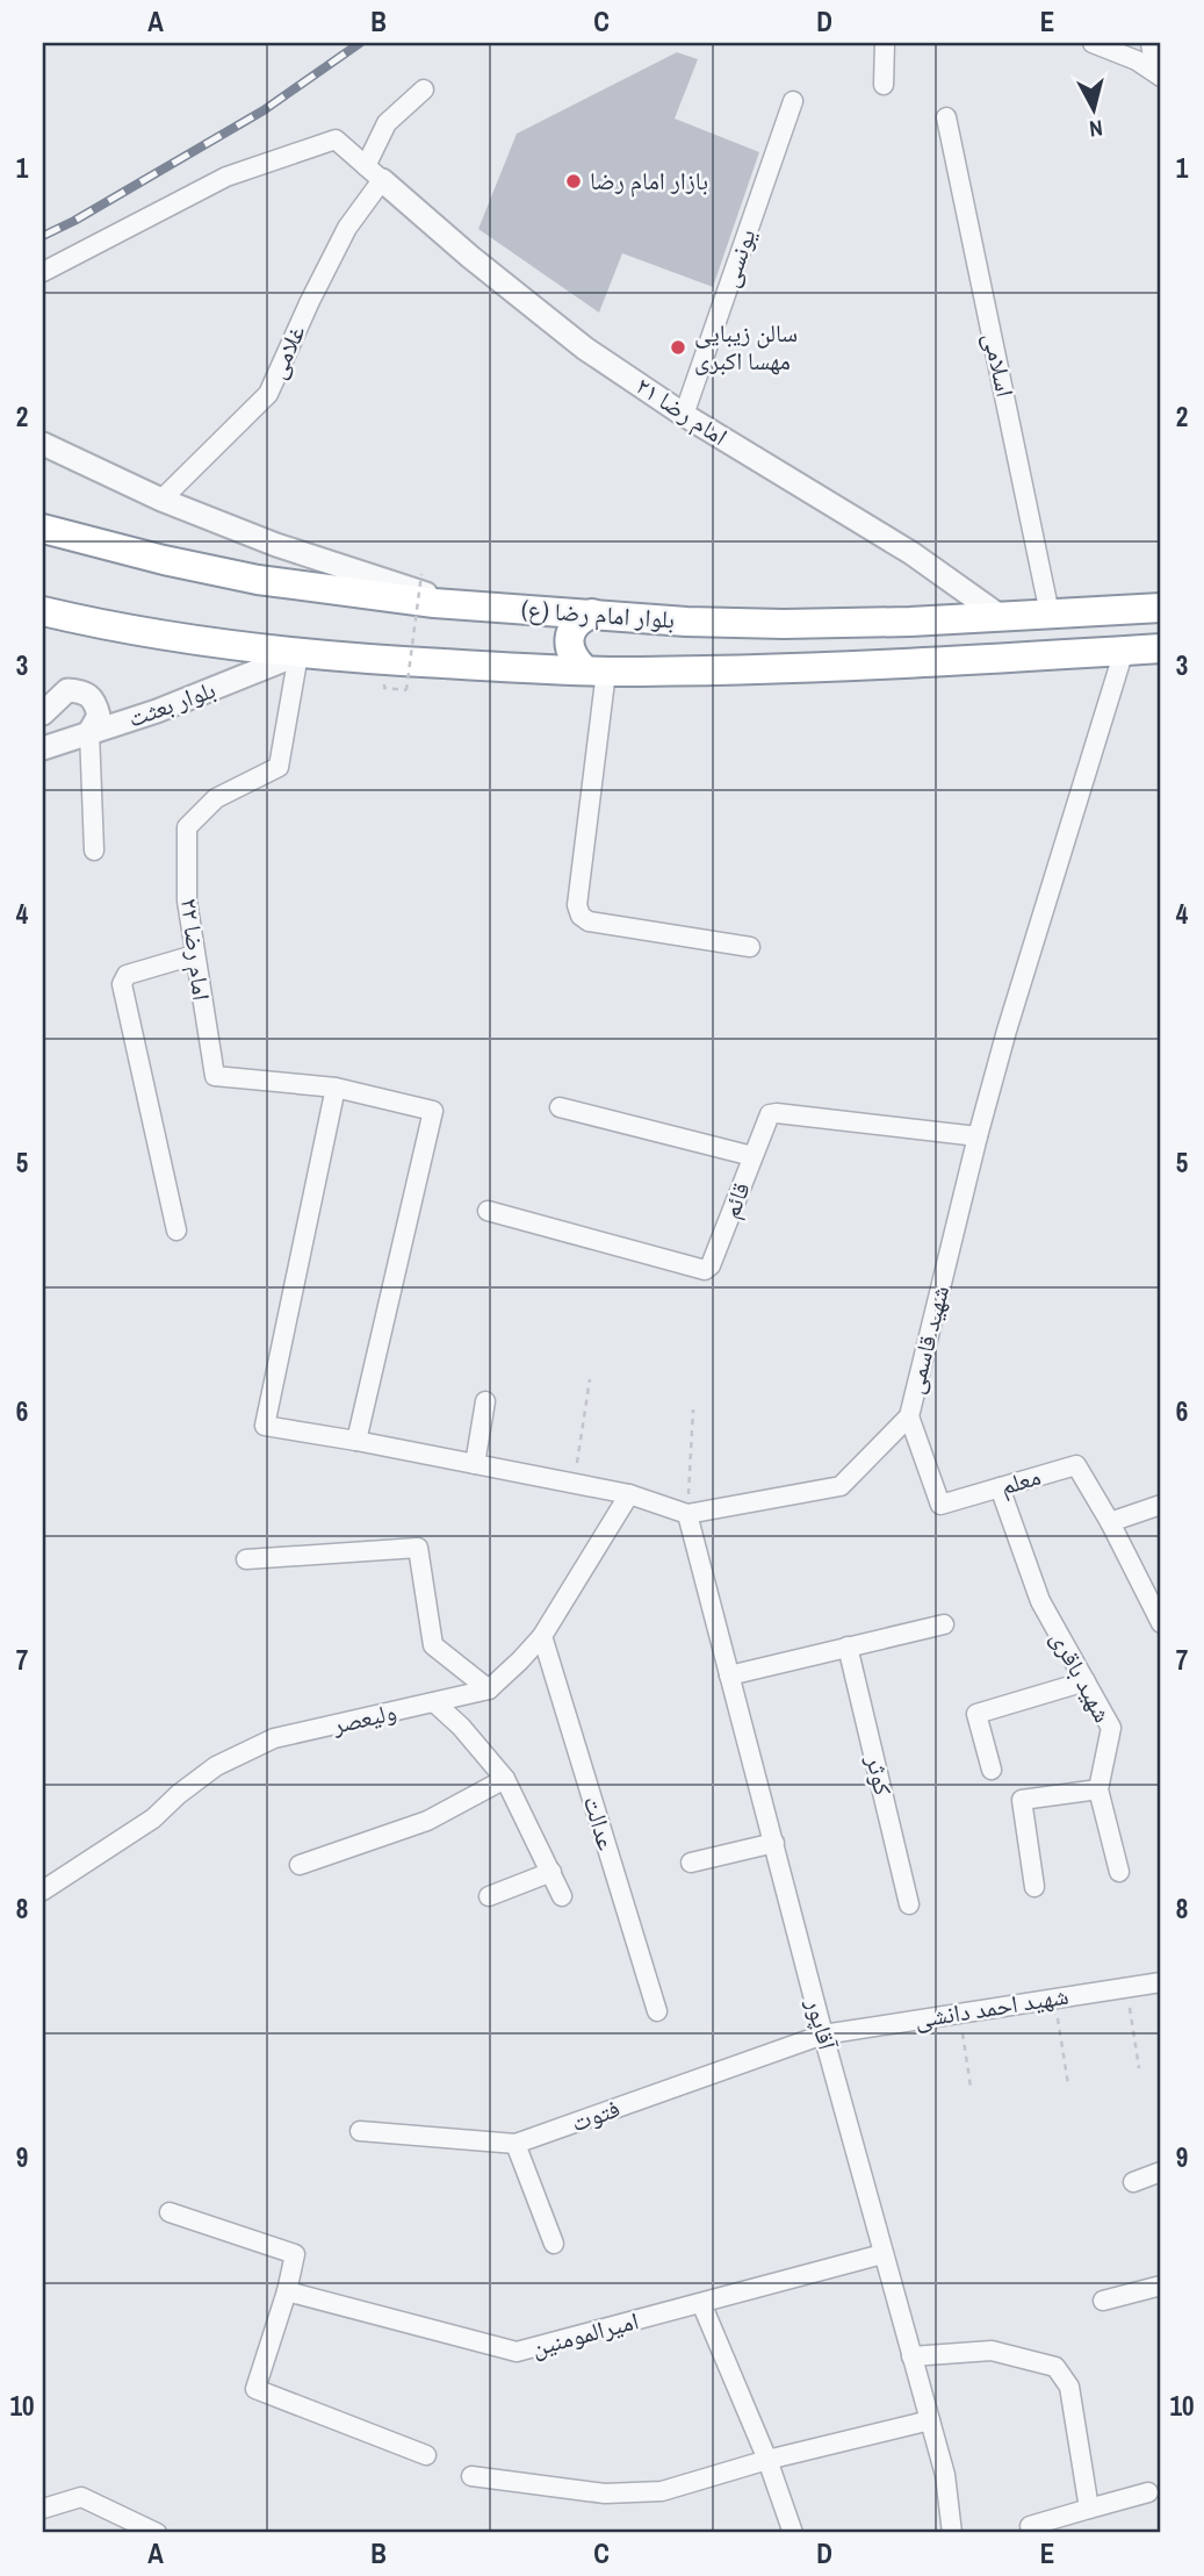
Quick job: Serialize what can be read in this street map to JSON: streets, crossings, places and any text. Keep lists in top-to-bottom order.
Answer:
{
  "streets": {
    "highway": ["بلوار امام رضا (ع)"],
    "street": [
      "یونسی",
      "غلامی",
      "اسلامی",
      "امام رضا ۲۱",
      "بلوار بعثت",
      "امام رضا ۲۲",
      "قائم",
      "شهید قاسمی",
      "معلم",
      "شهید باقری",
      "ولیعصر",
      "کوثر",
      "عدالت",
      "شهید احمد دانشی",
      "آقاپور",
      "فتوت",
      "اميرالمومنين"
    ]
  },
  "crossings": [
    ["یونسی", "امام رضا ۲۱"],
    ["غلامی", "امام رضا ۲۱"],
    ["اسلامی", "بلوار امام رضا (ع)"],
    ["امام رضا ۲۱", "بلوار امام رضا (ع)"],
    ["بلوار امام رضا (ع)", "بلوار بعثت"],
    ["بلوار امام رضا (ع)", "امام رضا ۲۲"],
    ["بلوار امام رضا (ع)", "شهید قاسمی"],
    ["بلوار بعثت", "امام رضا ۲۲"],
    ["امام رضا ۲۲", "شهید قاسمی"],
    ["قائم", "شهید قاسمی"],
    ["شهید قاسمی", "معلم"],
    ["شهید قاسمی", "ولیعصر"],
    ["شهید قاسمی", "آقاپور"],
    ["معلم", "شهید باقری"],
    ["ولیعصر", "عدالت"],
    ["شهید احمد دانشی", "آقاپور"],
    ["شهید احمد دانشی", "فتوت"],
    ["آقاپور", "فتوت"],
    ["آقاپور", "اميرالمومنين"]
  ],
  "places": ["بازار امام رضا", "سالن زیبایی مهسا اکبری"],
  "north": "bottom",
  "grid": {
    "columns": [
      "A",
      "B",
      "C",
      "D",
      "E"
    ],
    "rows": [
      "1",
      "2",
      "3",
      "4",
      "5",
      "6",
      "7",
      "8",
      "9",
      "10"
    ]
  }
}
